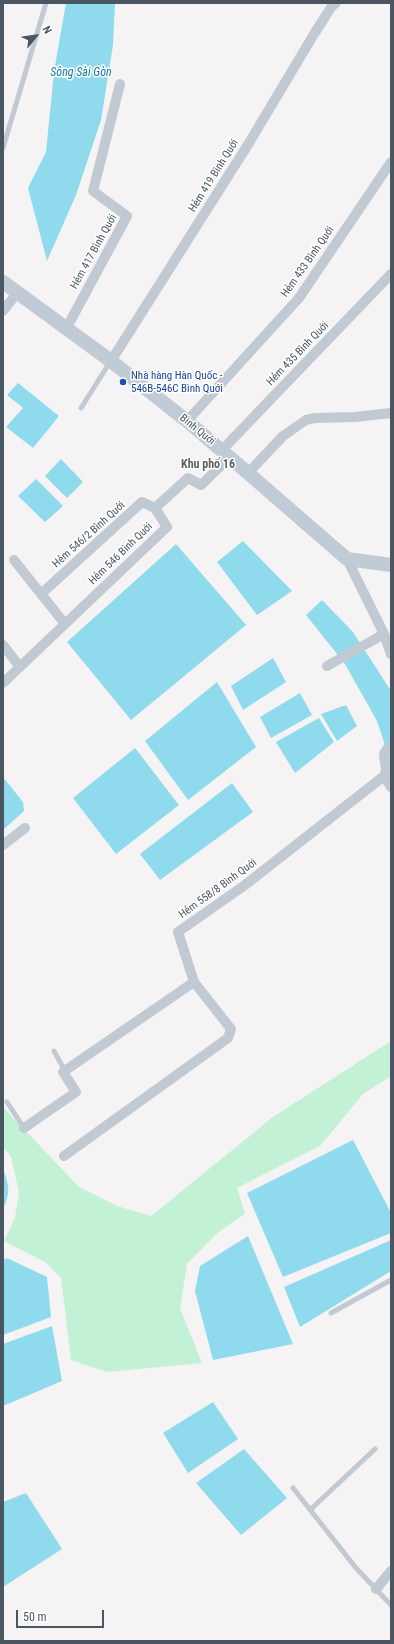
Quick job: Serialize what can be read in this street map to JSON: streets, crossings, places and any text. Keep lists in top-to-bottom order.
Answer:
{
  "streets": {
    "main road": ["Bình Quới"],
    "street": [
      "Hẻm 419 Bình Quới",
      "Hẻm 417 Bình Quới",
      "Hẻm 433 Bình Quới",
      "Hẻm 435 Bình Quới",
      "Hẻm 546/2 Bình Quới",
      "Hẻm 546 Bình Quới",
      "Hẻm 558/8 Bình Quới"
    ]
  },
  "crossings": [
    ["Hẻm 419 Bình Quới", "Bình Quới"],
    ["Hẻm 417 Bình Quới", "Bình Quới"],
    ["Hẻm 433 Bình Quới", "Bình Quới"],
    ["Hẻm 435 Bình Quới", "Bình Quới"],
    ["Hẻm 435 Bình Quới", "Hẻm 546 Bình Quới"],
    ["Bình Quới", "Hẻm 546 Bình Quới"],
    ["Hẻm 546/2 Bình Quới", "Hẻm 546 Bình Quới"]
  ],
  "districts": ["Khu phố 16"],
  "water": ["Sông Sài Gòn"],
  "places": ["Nhà hàng Hàn Quốc - 546B-546C Bình Quới"],
  "scale_bar": "50 m",
  "north": "top right"
}
